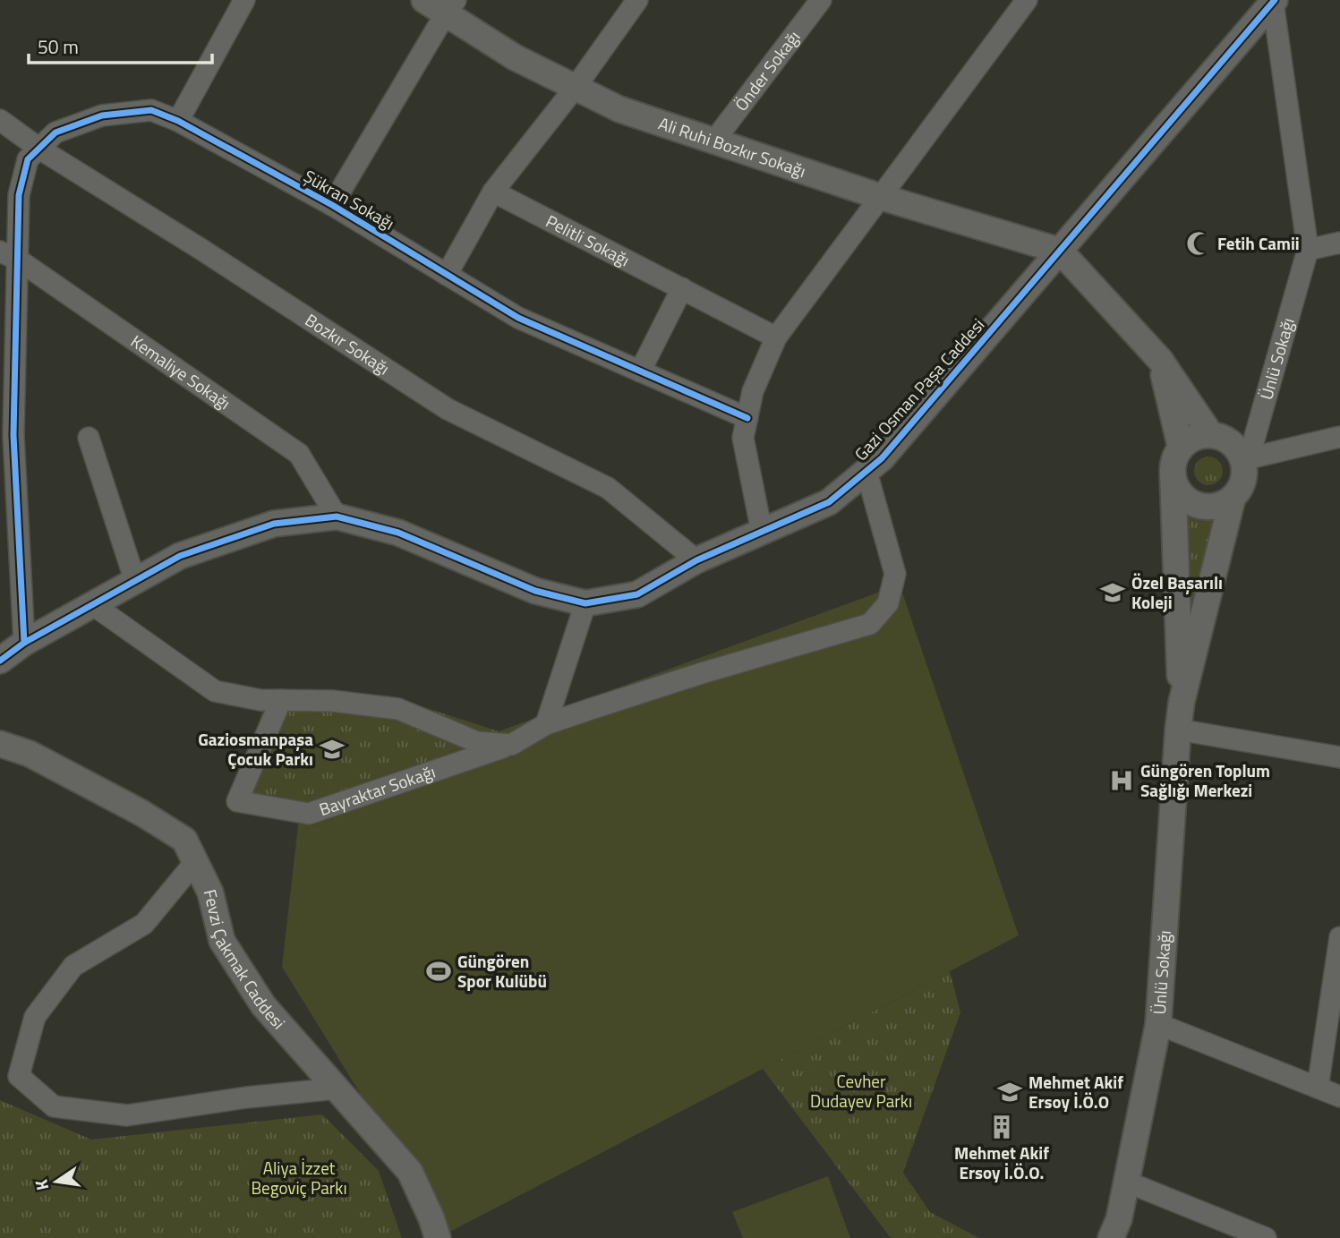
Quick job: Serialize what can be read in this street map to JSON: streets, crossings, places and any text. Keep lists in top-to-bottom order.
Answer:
{
  "streets": {
    "street": [
      "Önder Sokağı",
      "Ali Ruhi Bozkır Sokağı",
      "Şükran Sokağı",
      "Pelitli Sokağı",
      "Bozkır Sokağı",
      "Ünlü Sokağı",
      "Kemaliye Sokağı",
      "Gazi Osman Paşa Caddesi",
      "Bayraktar Sokağı",
      "Fevzi Çakmak Caddesi"
    ]
  },
  "crossings": [
    ["Önder Sokağı", "Ali Ruhi Bozkır Sokağı"],
    ["Ali Ruhi Bozkır Sokağı", "Gazi Osman Paşa Caddesi"],
    ["Şükran Sokağı", "Bozkır Sokağı"],
    ["Şükran Sokağı", "Kemaliye Sokağı"],
    ["Şükran Sokağı", "Gazi Osman Paşa Caddesi"],
    ["Bozkır Sokağı", "Gazi Osman Paşa Caddesi"],
    ["Kemaliye Sokağı", "Gazi Osman Paşa Caddesi"]
  ],
  "parks": ["Cevher Dudayev Parkı", "Aliya İzzet Begoviç Parkı"],
  "places": {
    "mosque": ["Fetih Camii"],
    "school or university": ["Özel Başarılı Koleji", "Gaziosmanpaşa Çocuk Parkı", "Mehmet Akif Ersoy İ.Ö.O"],
    "hospital": ["Güngören Toplum Sağlığı Merkezi"],
    "sports": ["Güngören Spor Kulübü"],
    "building": ["Mehmet Akif Ersoy İ.Ö.O."]
  },
  "scale_bar": "50 m",
  "north": "left"
}
